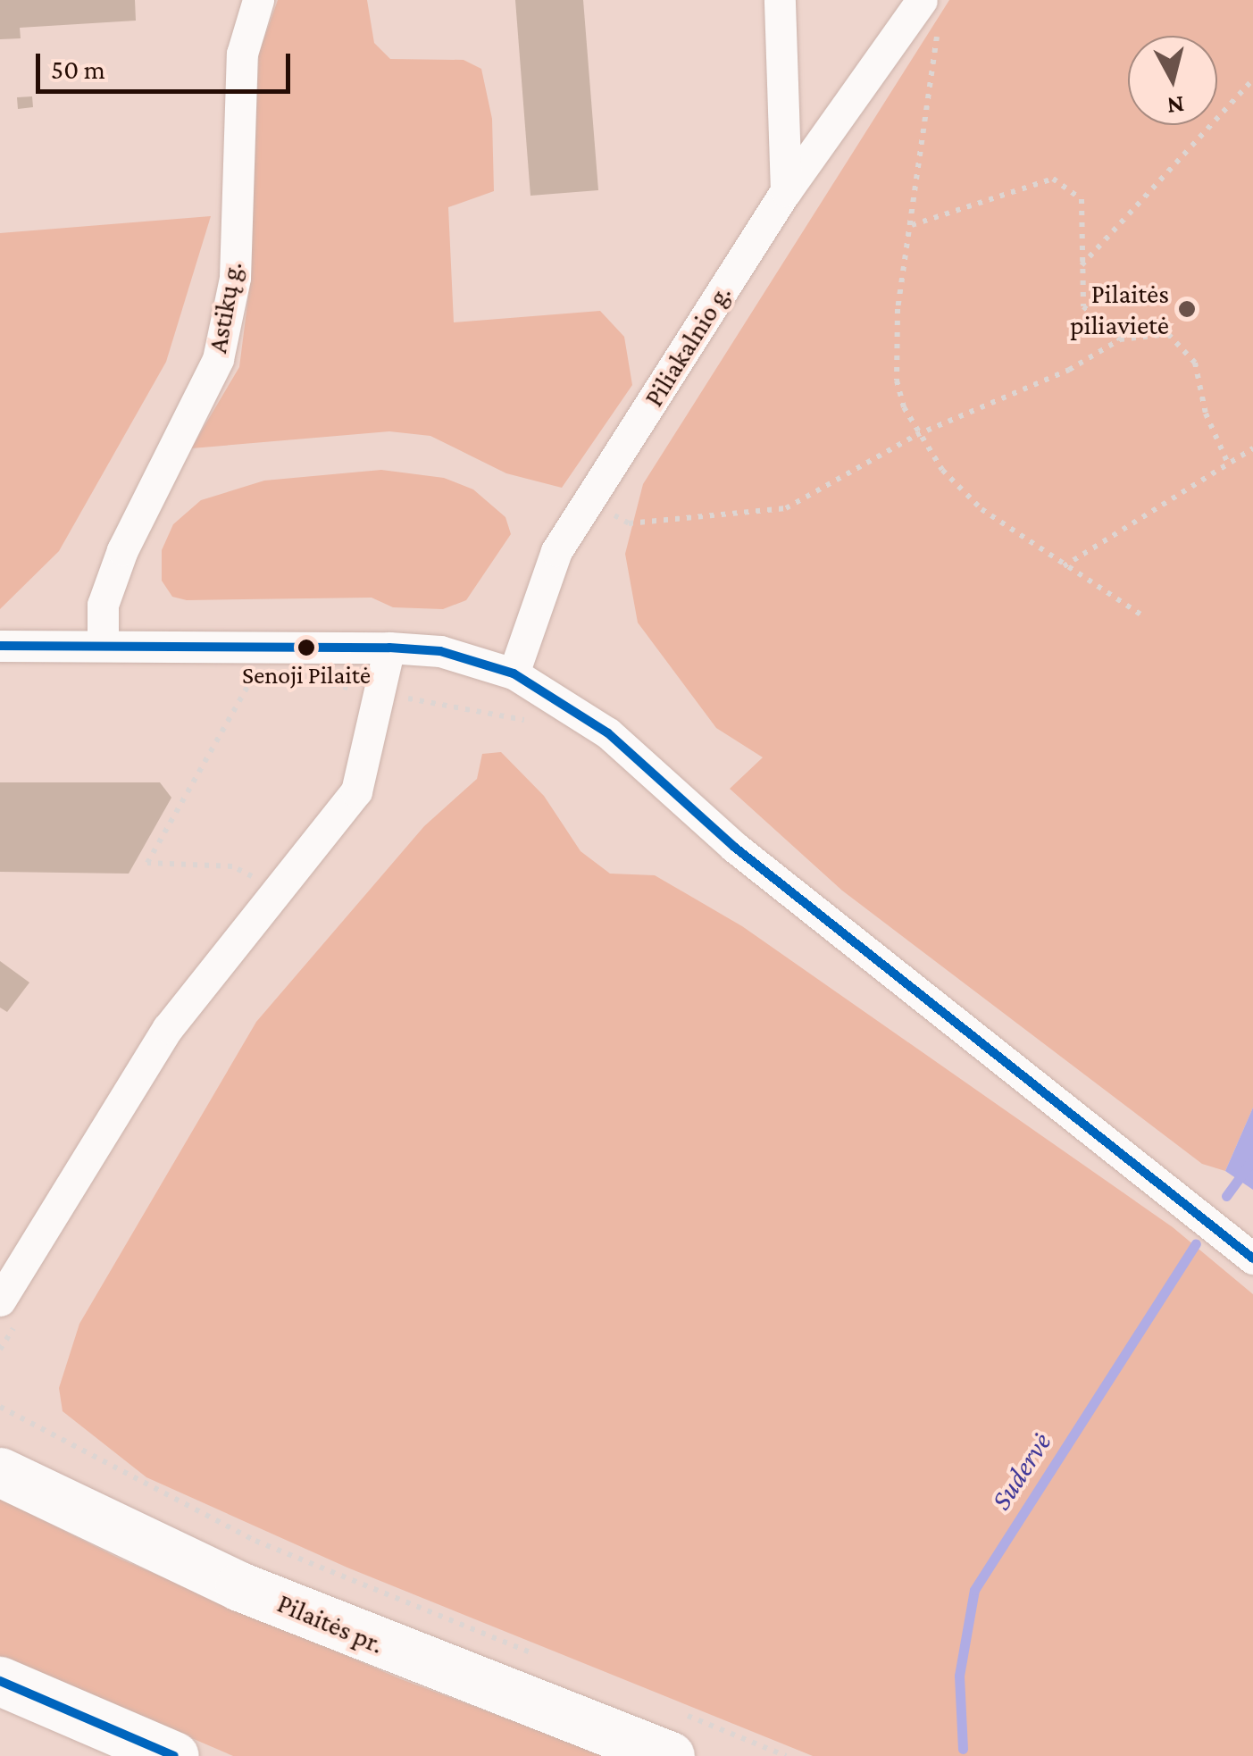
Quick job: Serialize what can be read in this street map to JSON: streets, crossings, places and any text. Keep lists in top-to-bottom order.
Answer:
{
  "streets": {
    "main road": ["Pilaitės pr."],
    "street": ["Astikų g.", "Piliakalnio g."]
  },
  "water": ["Sudervė"],
  "places": ["Pilaitės piliavietė", "Senoji Pilaitė"],
  "scale_bar": "50 m",
  "north": "bottom"
}
